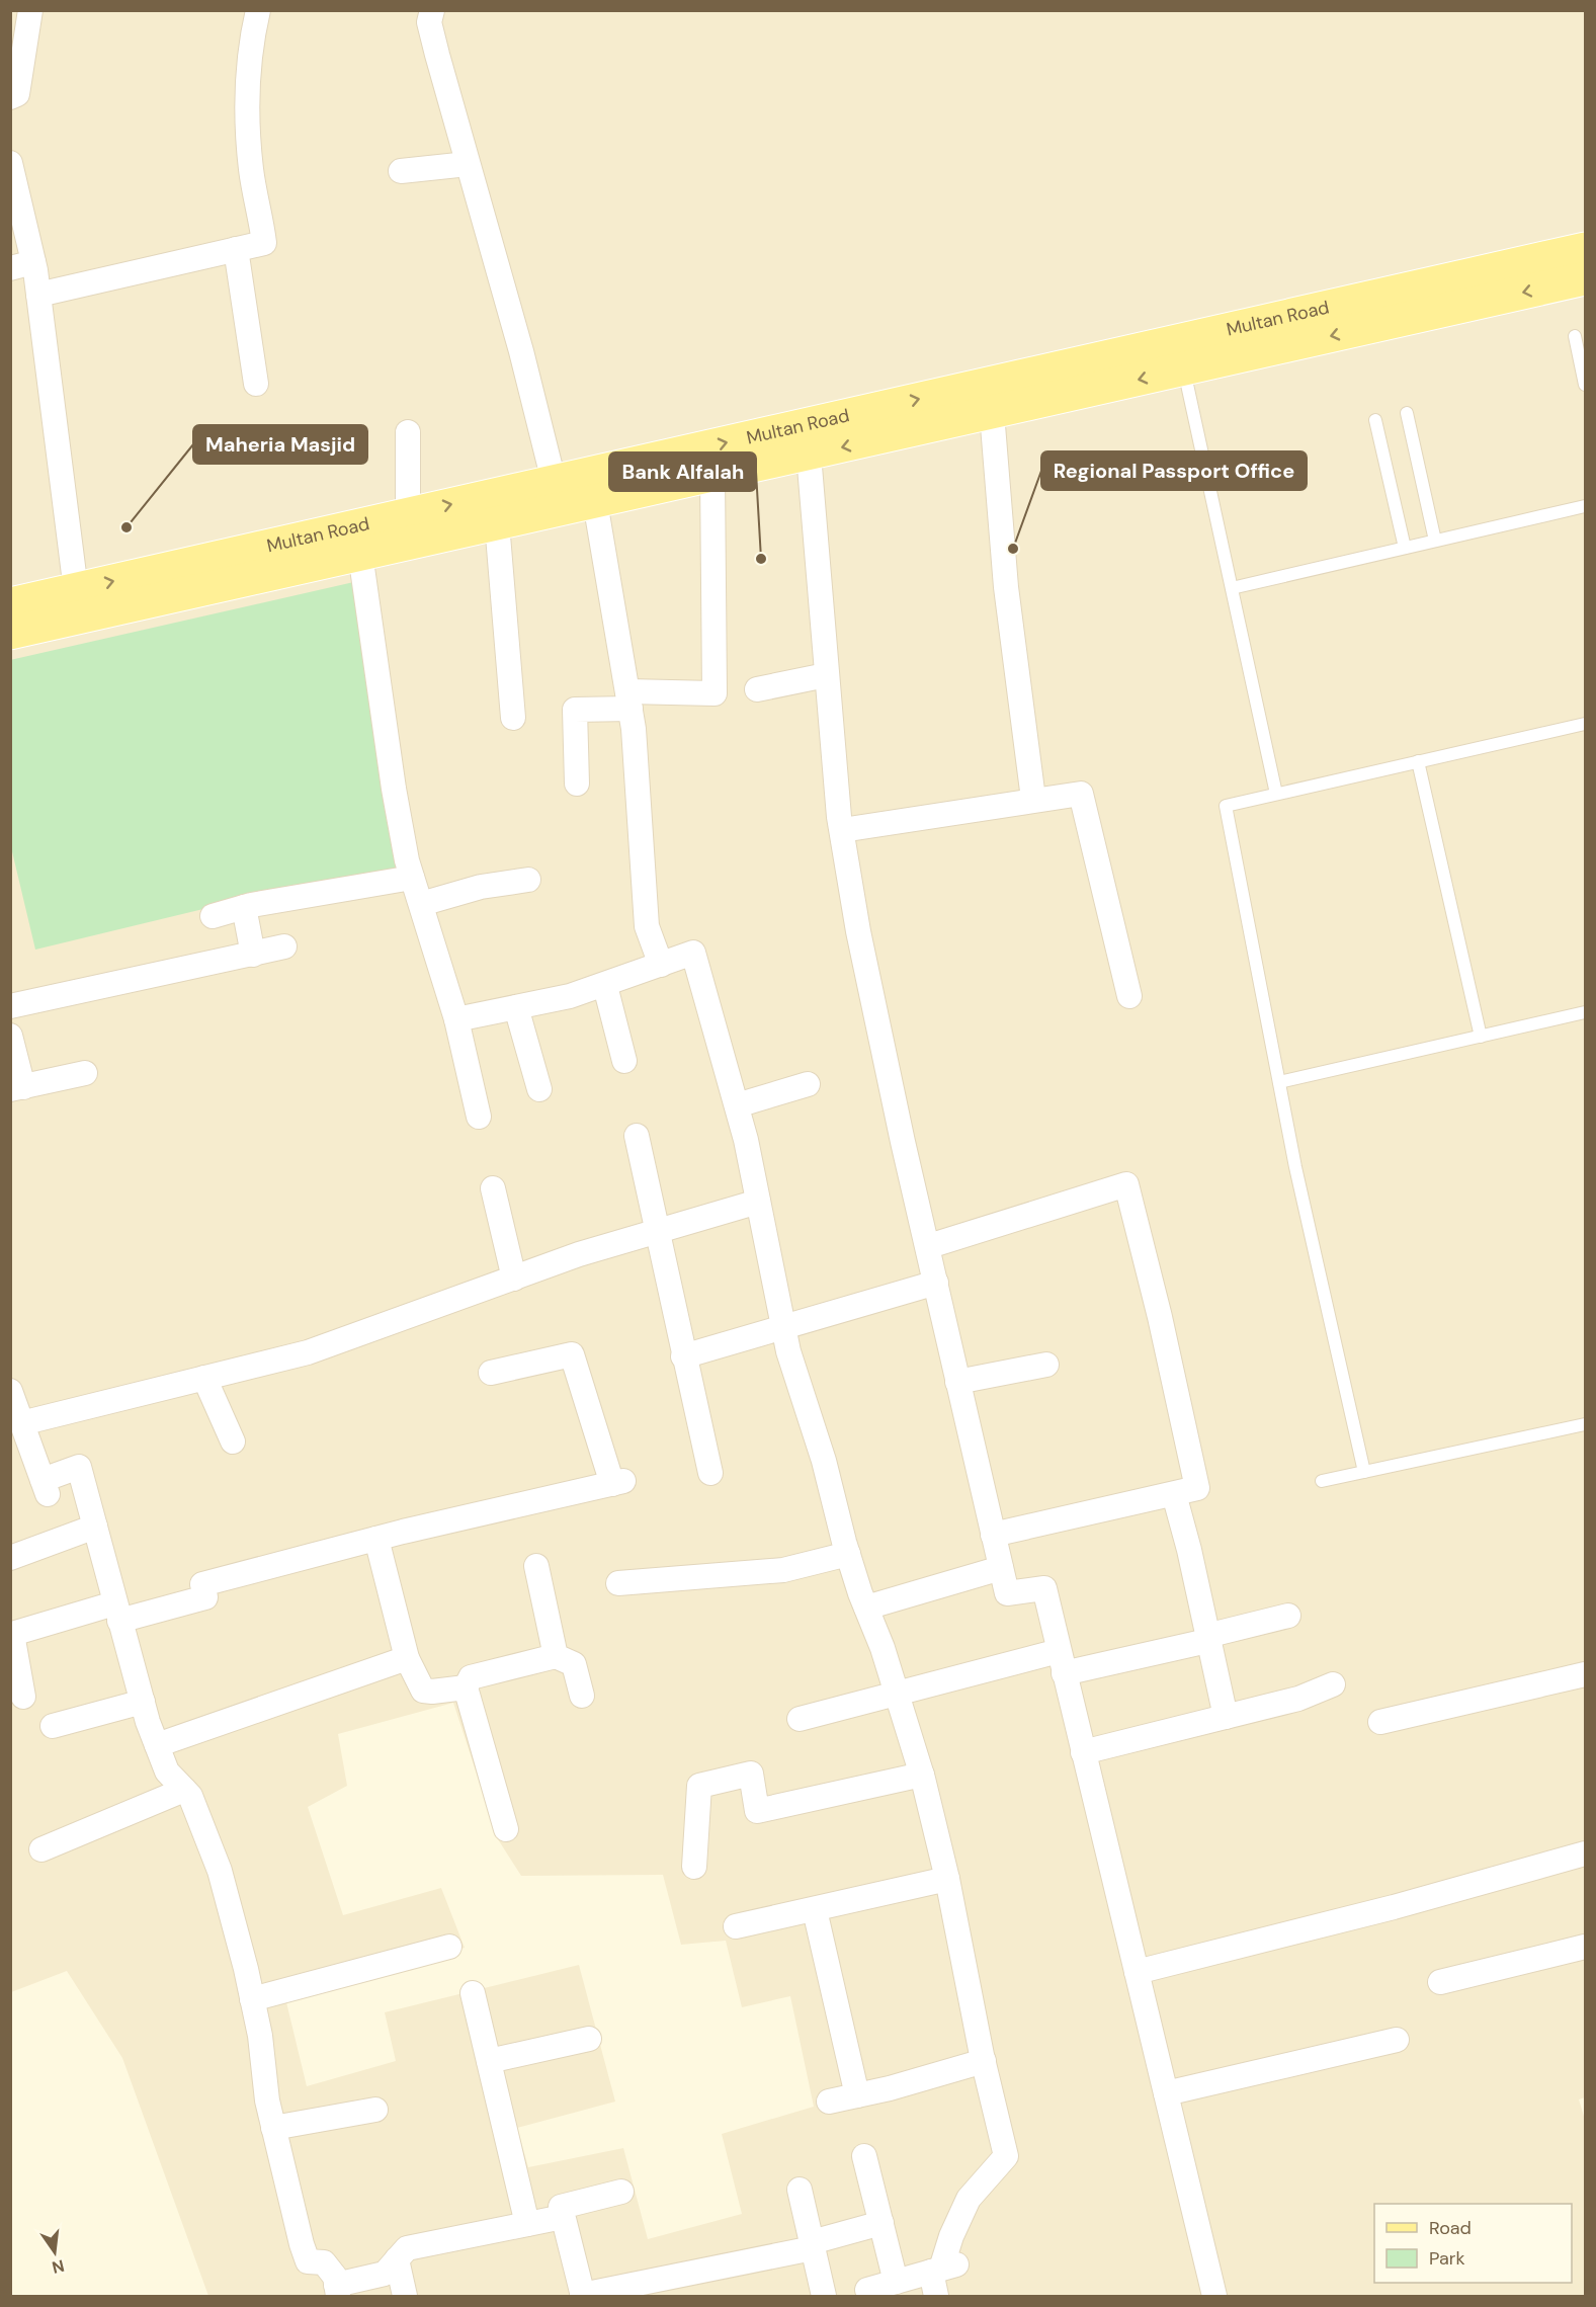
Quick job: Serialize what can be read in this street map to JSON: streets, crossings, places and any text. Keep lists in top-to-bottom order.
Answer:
{
  "streets": {
    "main road": ["Multan Road"]
  },
  "places": ["Maheria Masjid", "Regional Passport Office", "Bank Alfalah"],
  "legend": ["Road", "Park"],
  "north": "bottom"
}
